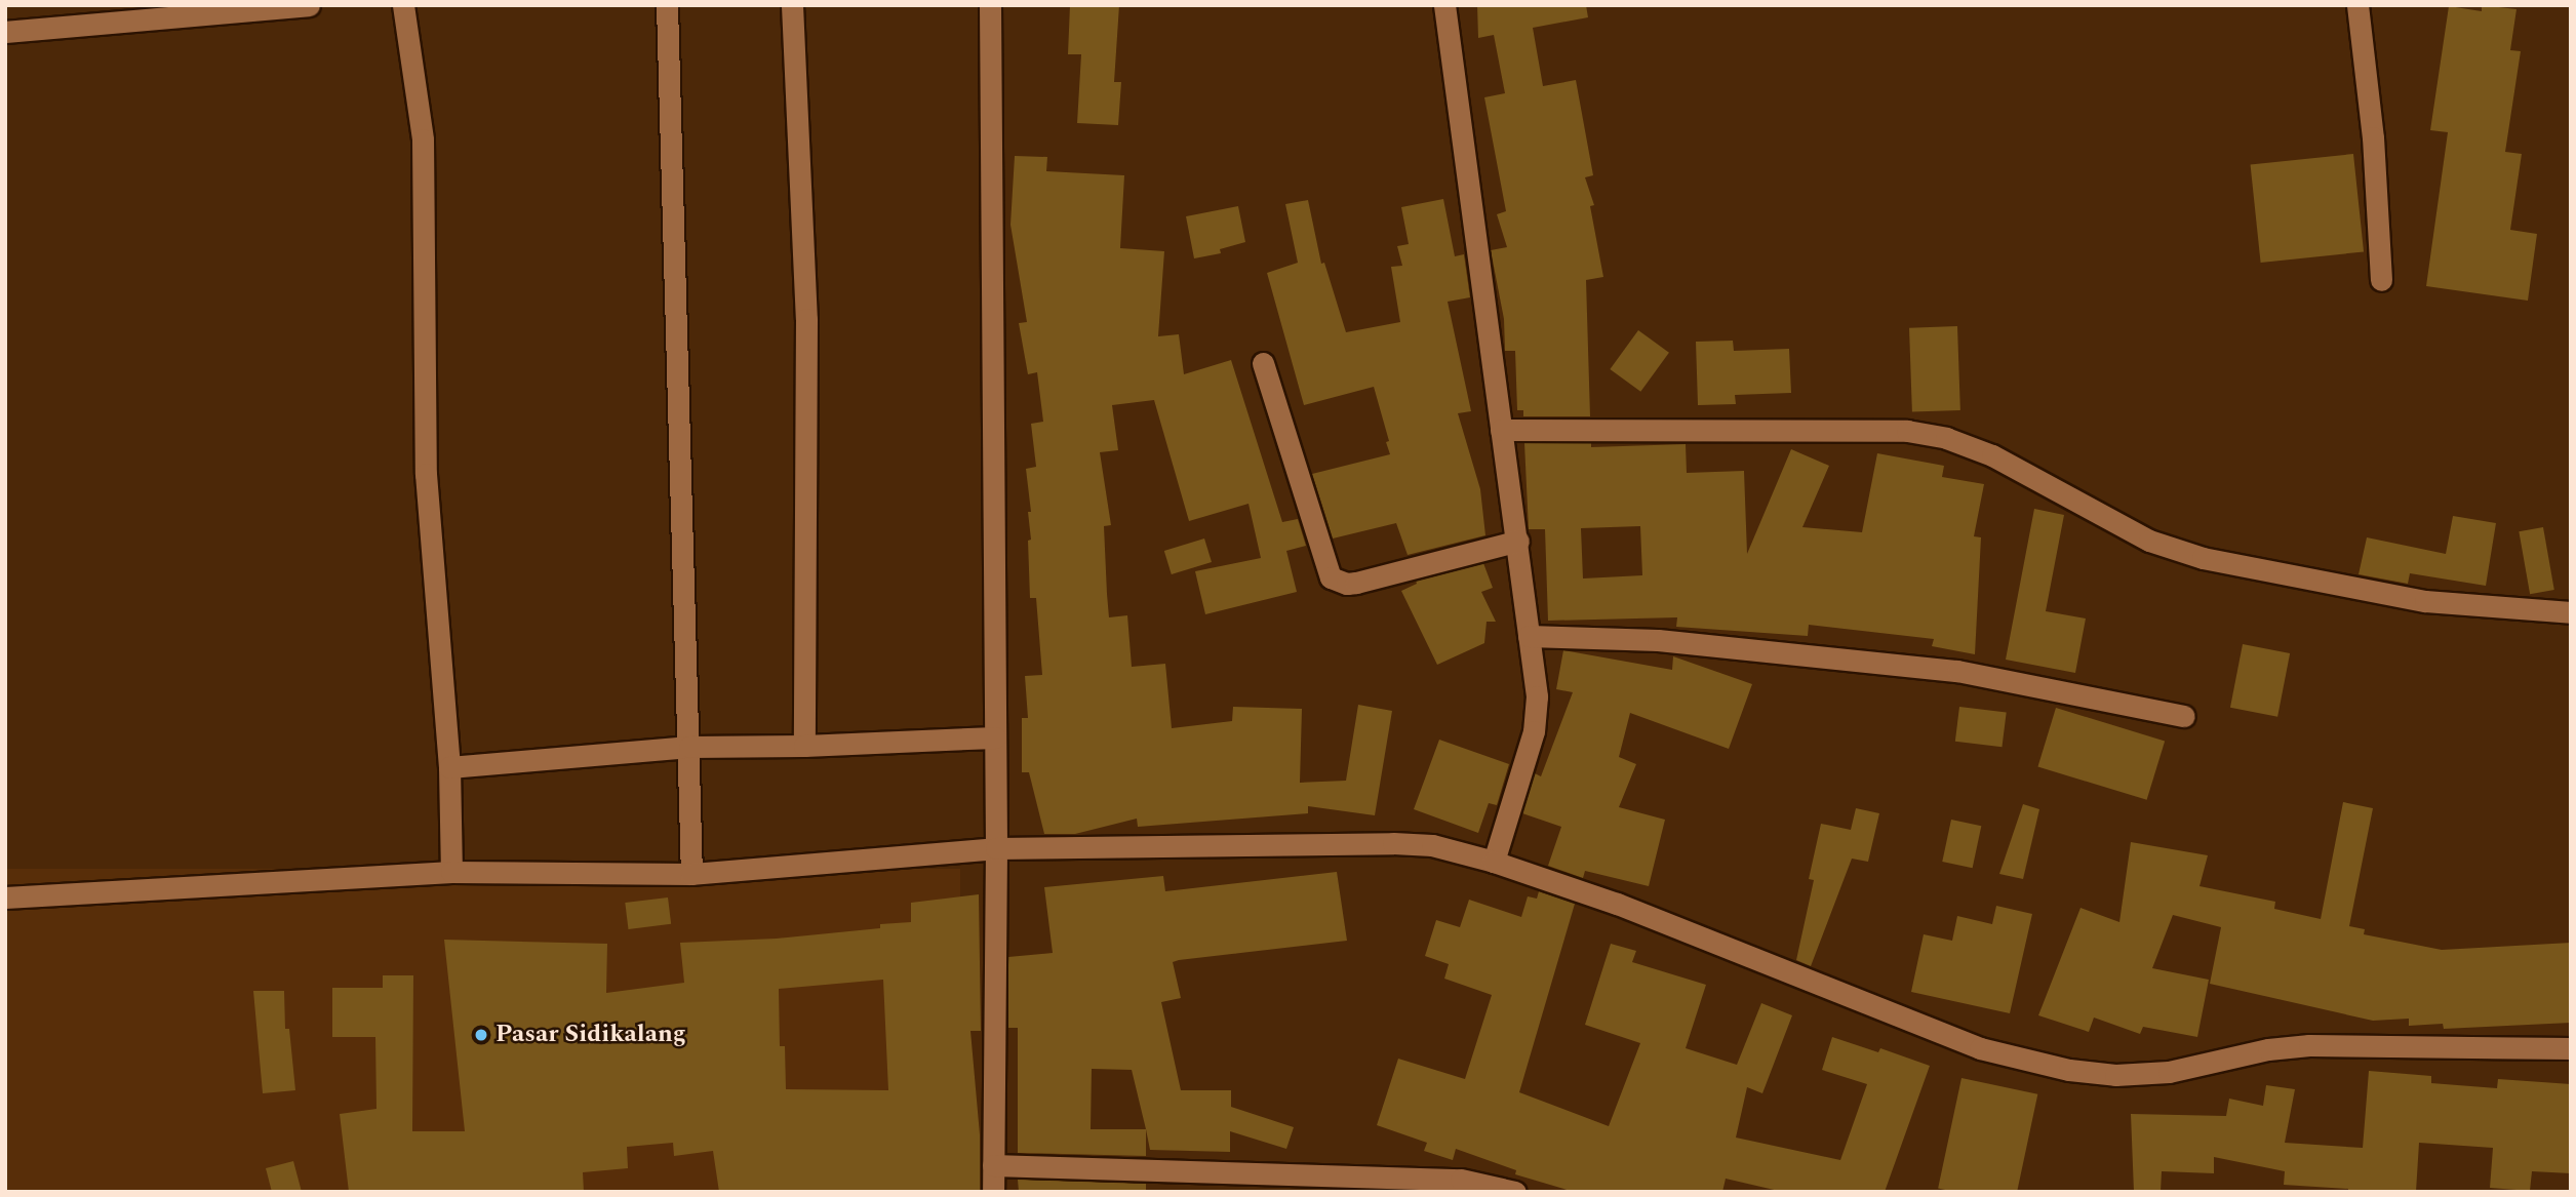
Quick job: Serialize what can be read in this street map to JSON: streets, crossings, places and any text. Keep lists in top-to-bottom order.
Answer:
{
  "places": ["Pasar Sidikalang"]
}
